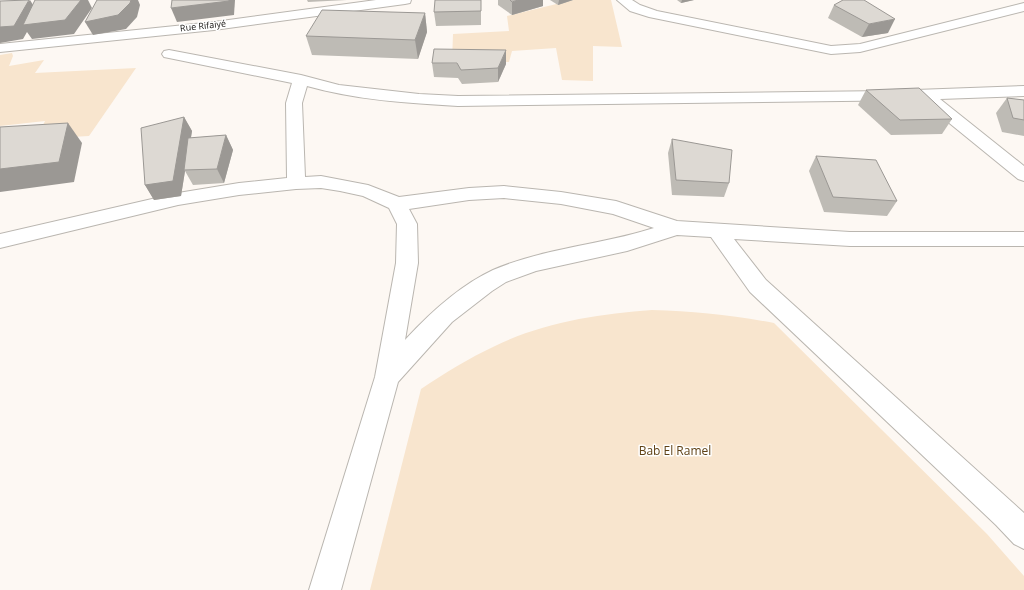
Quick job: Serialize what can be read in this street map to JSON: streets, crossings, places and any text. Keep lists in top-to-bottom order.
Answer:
{
  "streets": {
    "street": ["Rue Rifaiyé"]
  },
  "parks": ["Bab El Ramel"]
}
